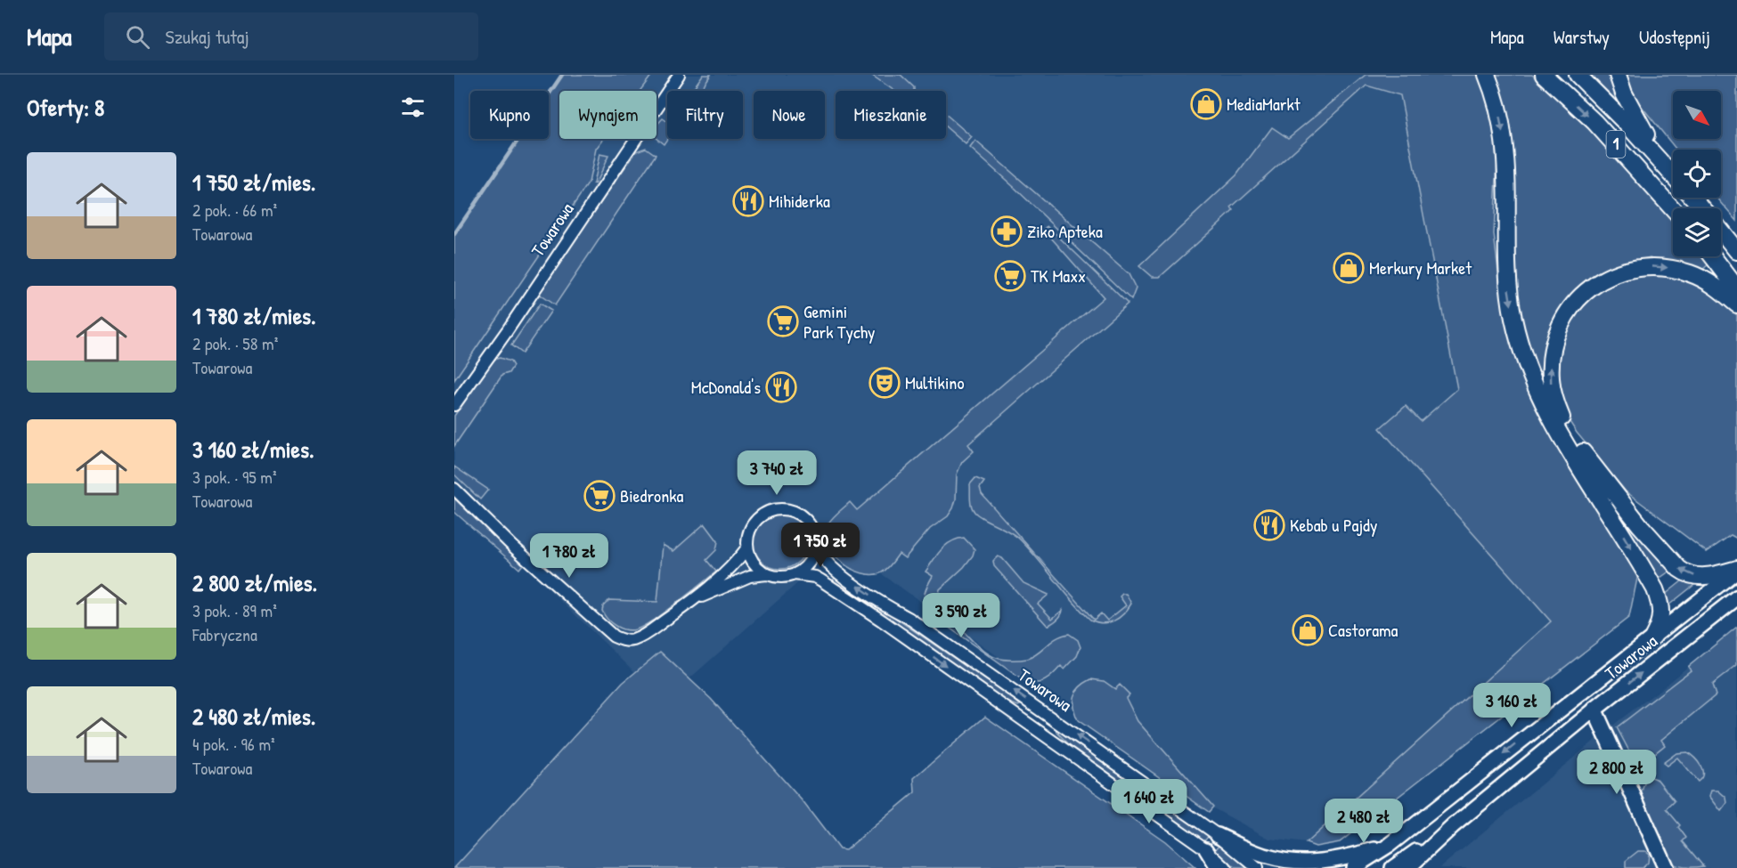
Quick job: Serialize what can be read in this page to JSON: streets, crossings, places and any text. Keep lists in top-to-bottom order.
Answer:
{
  "streets": {
    "main road": ["1", "Towarowa"]
  },
  "places": {
    "shop": ["MediaMarkt", "Merkury Market", "Castorama"],
    "restaurant": ["Mihiderka", "McDonald's", "Kebab u Pajdy"],
    "pharmacy": ["Ziko Apteka"],
    "supermarket": ["TK Maxx", "Gemini Park Tychy", "Biedronka"],
    "theatre": ["Multikino"]
  },
  "north": "bottom right",
  "page": {
    "header": "Mapa",
    "search": "Szukaj tutaj",
    "nav": ["Mapa", "Warstwy", "Udostępnij"],
    "heading": "Oferty: 8",
    "chip": [
      "Kupno",
      "Wynajem",
      "Filtry",
      "Nowe",
      "Mieszkanie"
    ],
    "list": [
      {
        "name": "1 750 zł/mies.",
        "note": "2 pok. · 66 m² · Towarowa"
      },
      {
        "name": "1 780 zł/mies.",
        "note": "2 pok. · 58 m² · Towarowa"
      },
      {
        "name": "3 160 zł/mies.",
        "note": "3 pok. · 95 m² · Towarowa"
      },
      {
        "name": "2 800 zł/mies.",
        "note": "3 pok. · 89 m² · Fabryczna"
      },
      {
        "name": "2 480 zł/mies.",
        "note": "4 pok. · 96 m² · Towarowa"
      }
    ],
    "price": [
      "3 740 zł",
      "1 750 zł",
      "1 780 zł",
      "3 590 zł",
      "3 160 zł",
      "2 800 zł",
      "1 640 zł",
      "2 480 zł"
    ]
  }
}
